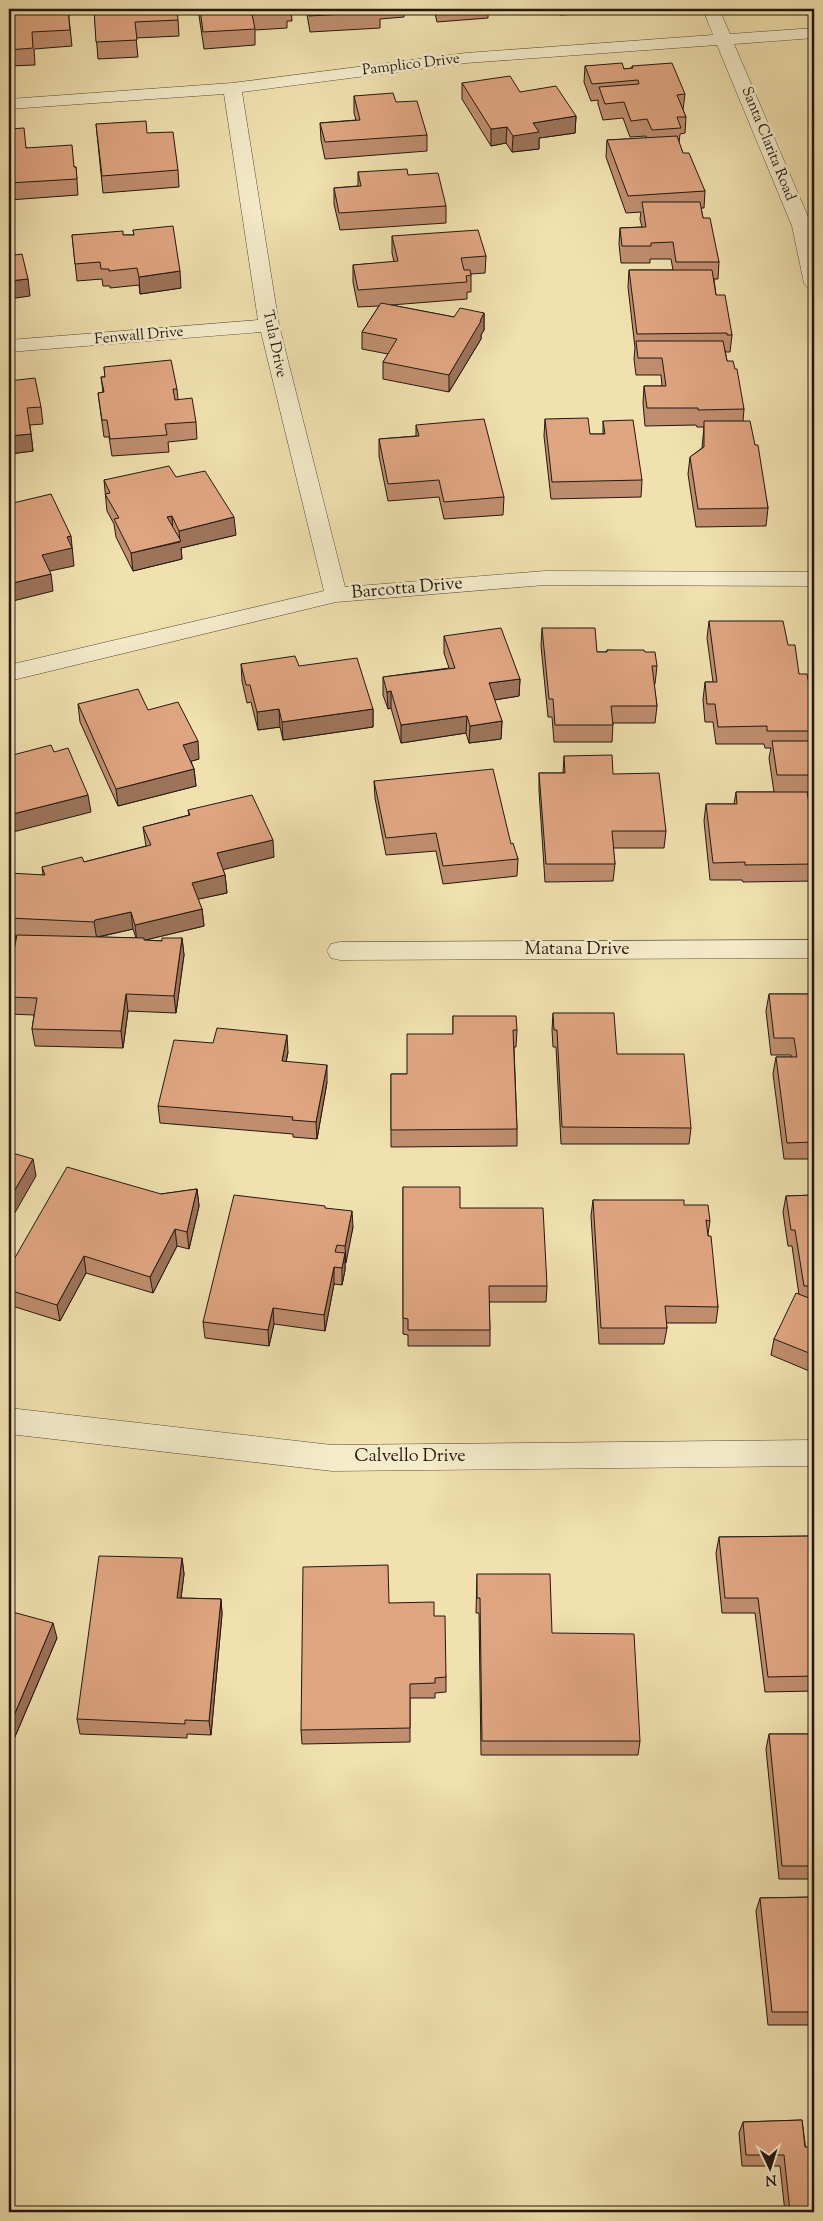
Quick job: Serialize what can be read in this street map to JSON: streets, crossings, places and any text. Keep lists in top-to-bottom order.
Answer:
{
  "streets": {
    "street": [
      "Pamplico Drive",
      "Santa Clarita Road",
      "Fenwall Drive",
      "Tula Drive",
      "Barcotta Drive",
      "Matana Drive",
      "Calvello Drive"
    ]
  },
  "crossings": [
    ["Pamplico Drive", "Santa Clarita Road"],
    ["Pamplico Drive", "Tula Drive"],
    ["Fenwall Drive", "Tula Drive"],
    ["Tula Drive", "Barcotta Drive"]
  ],
  "north": "bottom"
}
